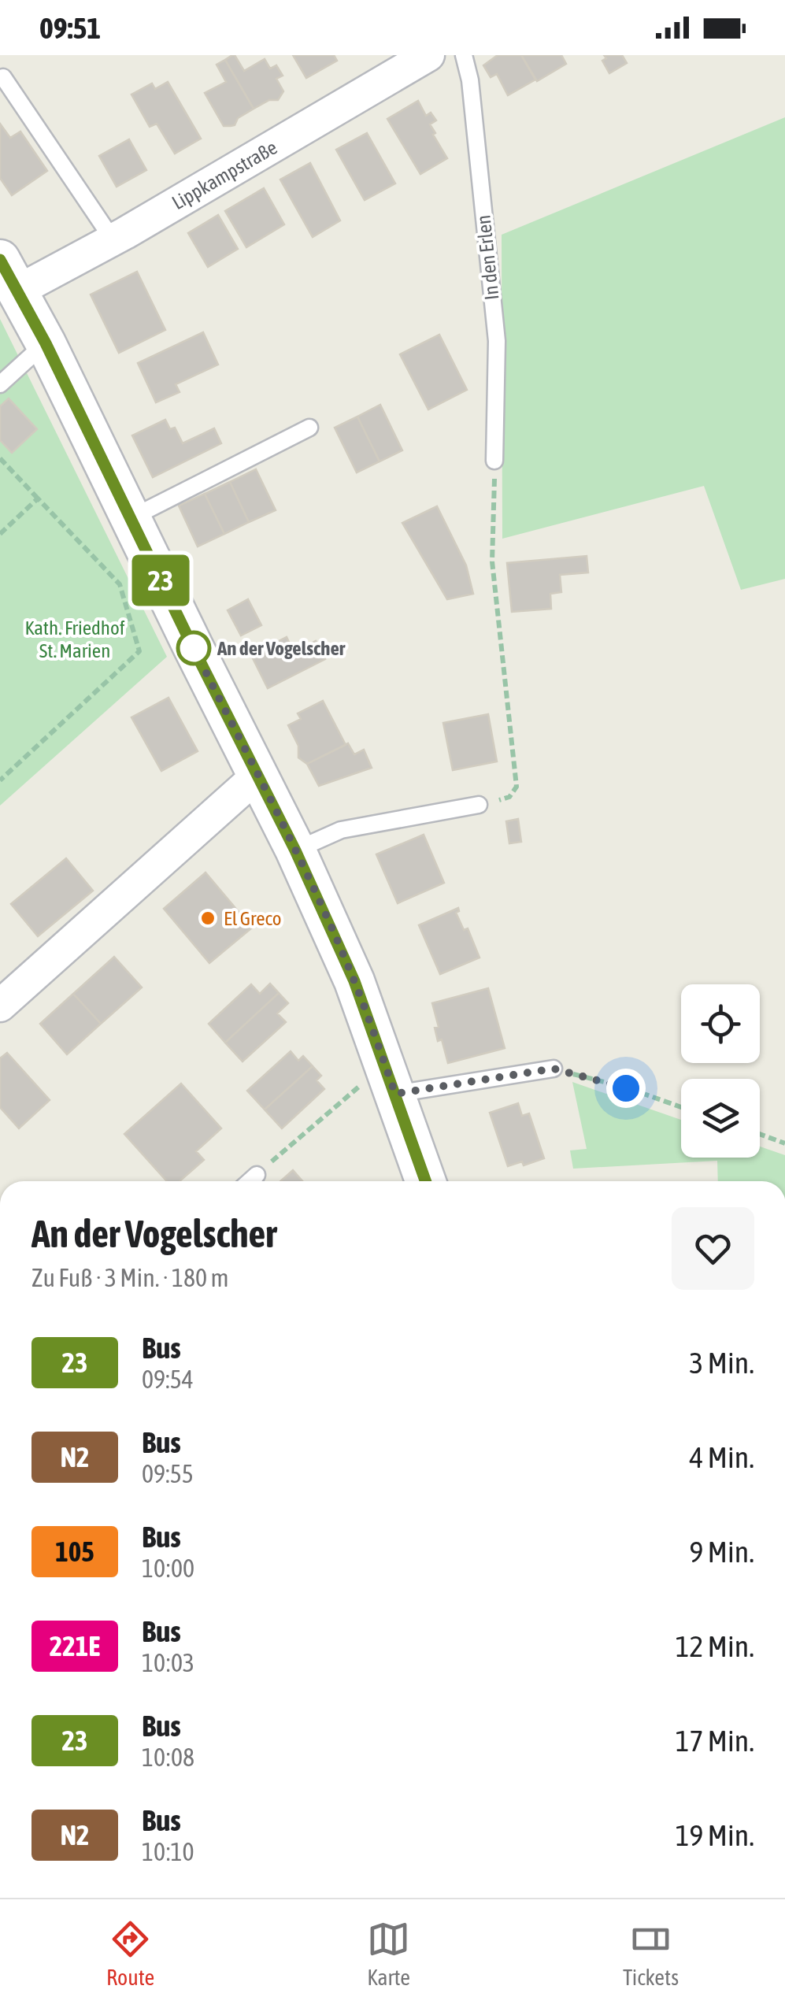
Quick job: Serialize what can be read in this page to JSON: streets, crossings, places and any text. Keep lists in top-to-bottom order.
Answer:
{
  "streets": {
    "street": ["Lippkampstraße"],
    "lane": ["In den Erlen"]
  },
  "parks": ["Kath. Friedhof St. Marien"],
  "places": ["An der Vogelscher", "El Greco"],
  "lines": ["bus line 23"],
  "page": {
    "status": "09:51",
    "on_map": "23",
    "heading": ["An der Vogelscher", "Zu Fuß · 3 Min. · 180 m"],
    "list": [
      {
        "mark": "23",
        "name": "Bus",
        "note": "09:54",
        "value": "3 Min."
      },
      {
        "mark": "N2",
        "name": "Bus",
        "note": "09:55",
        "value": "4 Min."
      },
      {
        "mark": "105",
        "name": "Bus",
        "note": "10:00",
        "value": "9 Min."
      },
      {
        "mark": "221E",
        "name": "Bus",
        "note": "10:03",
        "value": "12 Min."
      },
      {
        "mark": "23",
        "name": "Bus",
        "note": "10:08",
        "value": "17 Min."
      },
      {
        "mark": "N2",
        "name": "Bus",
        "note": "10:10",
        "value": "19 Min."
      }
    ],
    "tabs": ["Route", "Karte", "Tickets"]
  }
}
